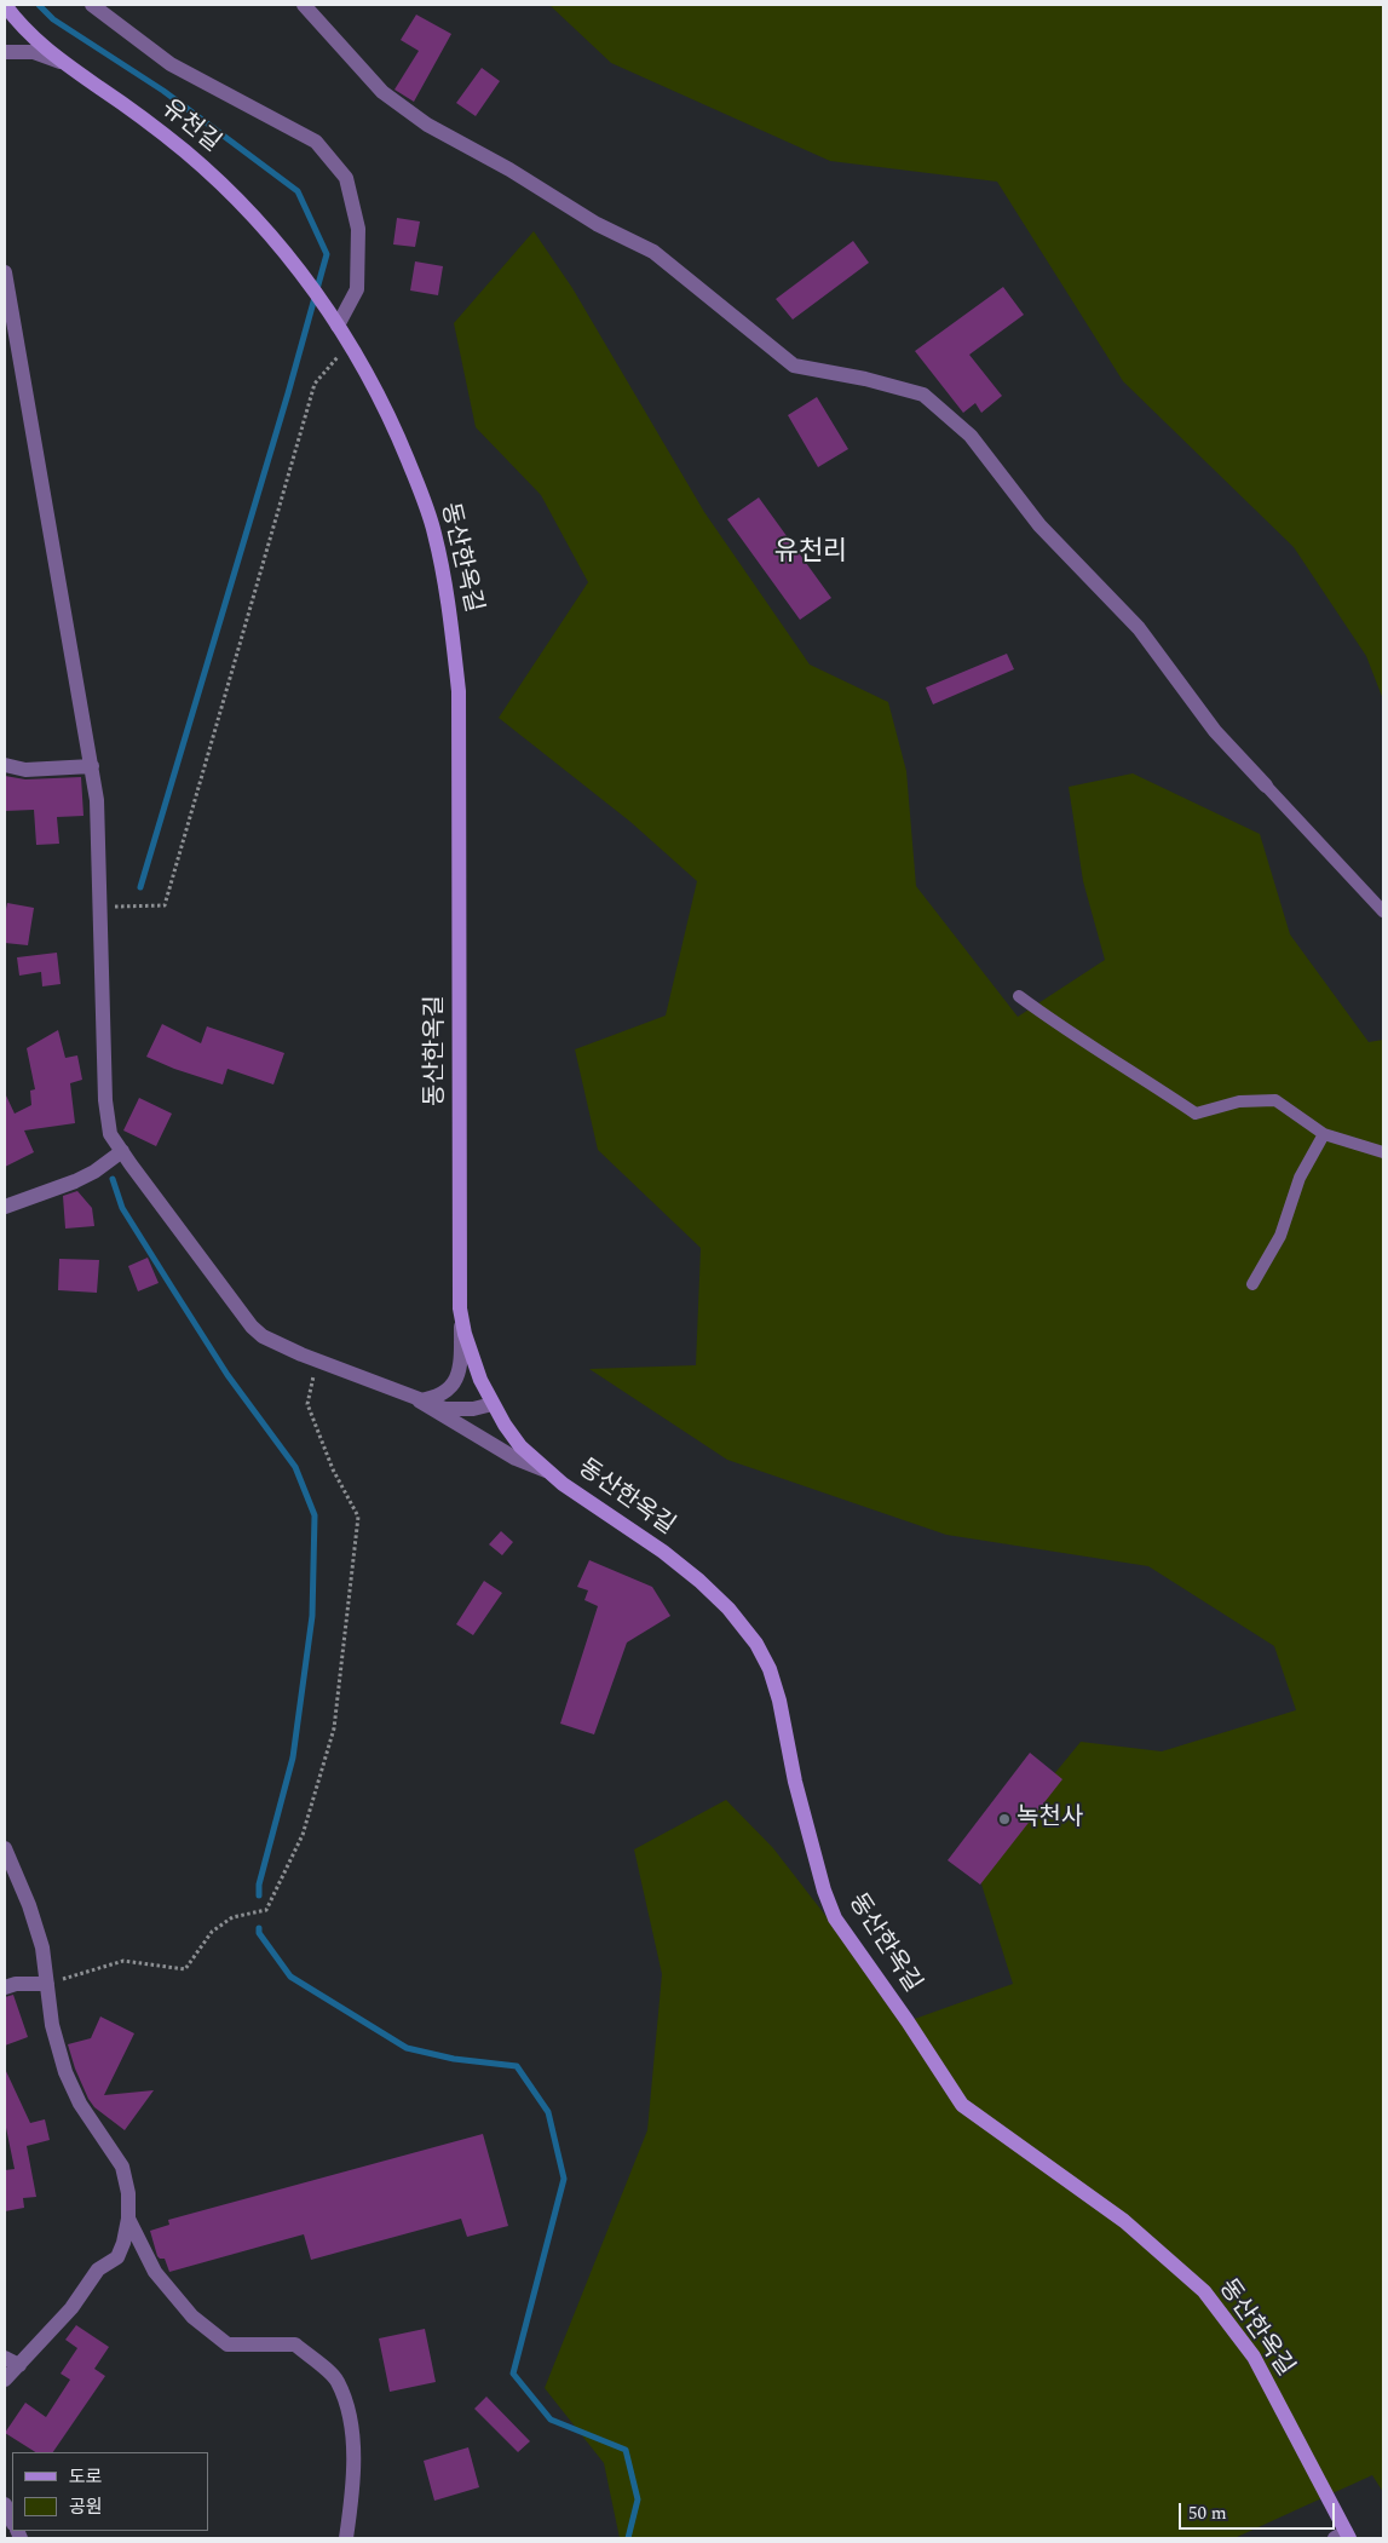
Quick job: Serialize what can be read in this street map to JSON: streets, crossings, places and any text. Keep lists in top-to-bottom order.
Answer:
{
  "streets": {
    "street": ["유천길", "동산한옥길"]
  },
  "crossings": [
    ["유천길", "동산한옥길"]
  ],
  "districts": ["유천리"],
  "places": ["녹천사"],
  "legend": ["도로", "공원"],
  "scale_bar": "50 m"
}
